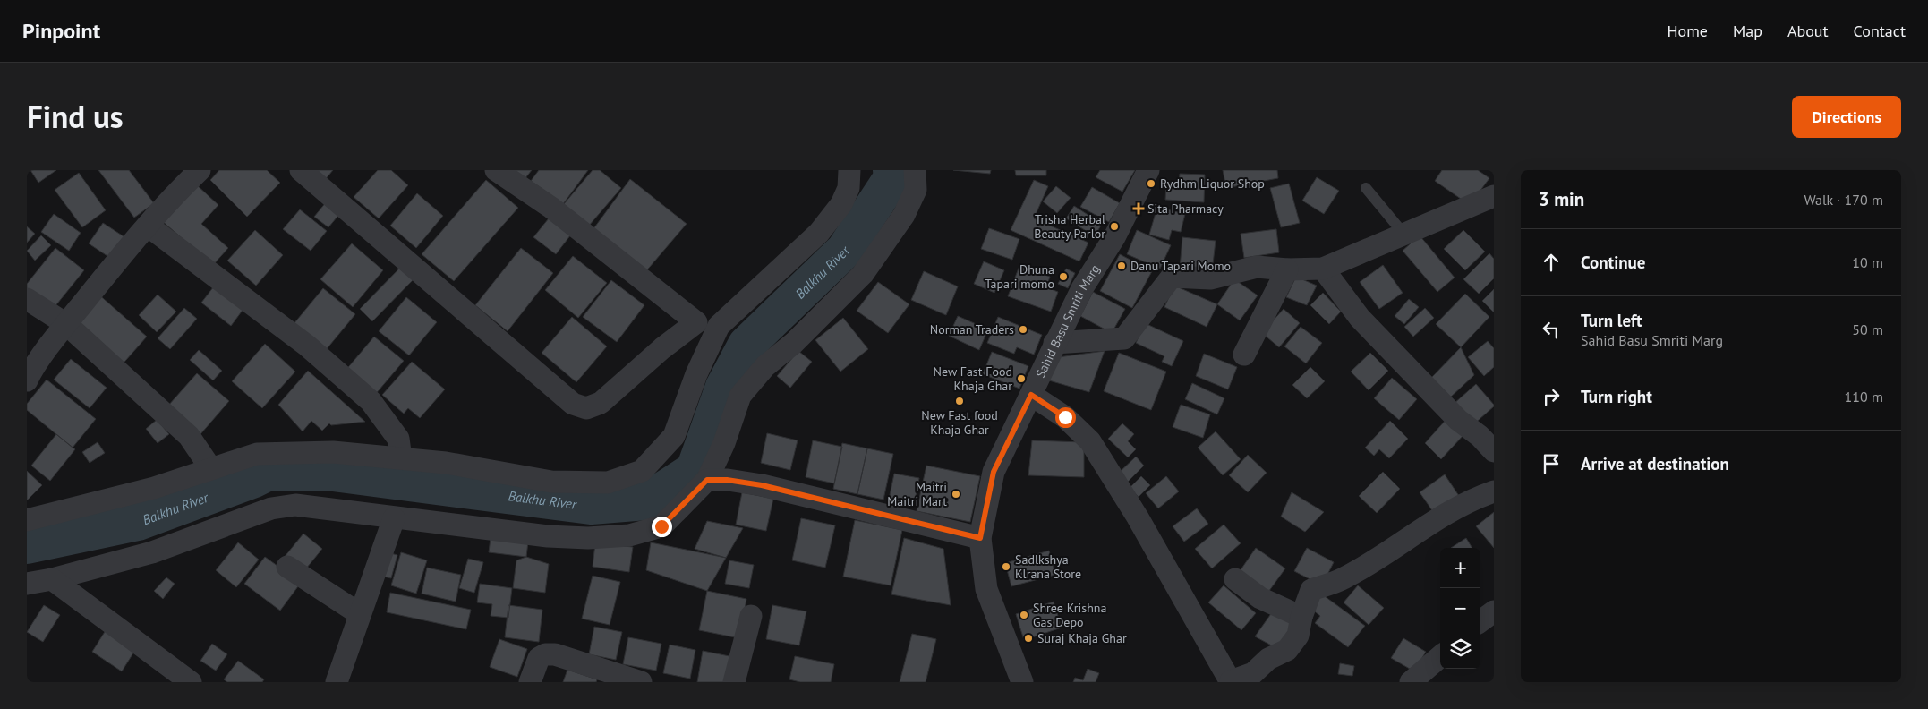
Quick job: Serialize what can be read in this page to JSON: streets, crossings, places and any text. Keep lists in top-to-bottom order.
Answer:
{
  "streets": {
    "street": ["Sahid Basu Smriti Marg"]
  },
  "water": ["Balkhu River"],
  "places": {
    "other": [
      "Rydhm Liquor Shop",
      "Trisha Herbal Beauty Parlor",
      "Danu Tapari Momo",
      "Dhuna Tapari momo",
      "Norman Traders",
      "New Fast Food Khaja Ghar",
      "New Fast food Khaja Ghar",
      "Maitri Maitri Mart",
      "Sadlkshya Klrana Store",
      "Shree Krishna Gas Depo",
      "Suraj Khaja Ghar"
    ],
    "health": ["Sita Pharmacy"]
  },
  "page": {
    "header": "Pinpoint",
    "nav": [
      "Home",
      "Map",
      "About",
      "Contact"
    ],
    "title": "Find us",
    "buttons": "Directions",
    "heading": ["3 min", "Walk · 170 m"],
    "list": [
      ["Continue", "10 m"],
      ["Turn left", "Sahid Basu Smriti Marg", "50 m"],
      ["Turn right", "110 m"],
      "Arrive at destination"
    ],
    "map_buttons": ["+", "−"]
  }
}
